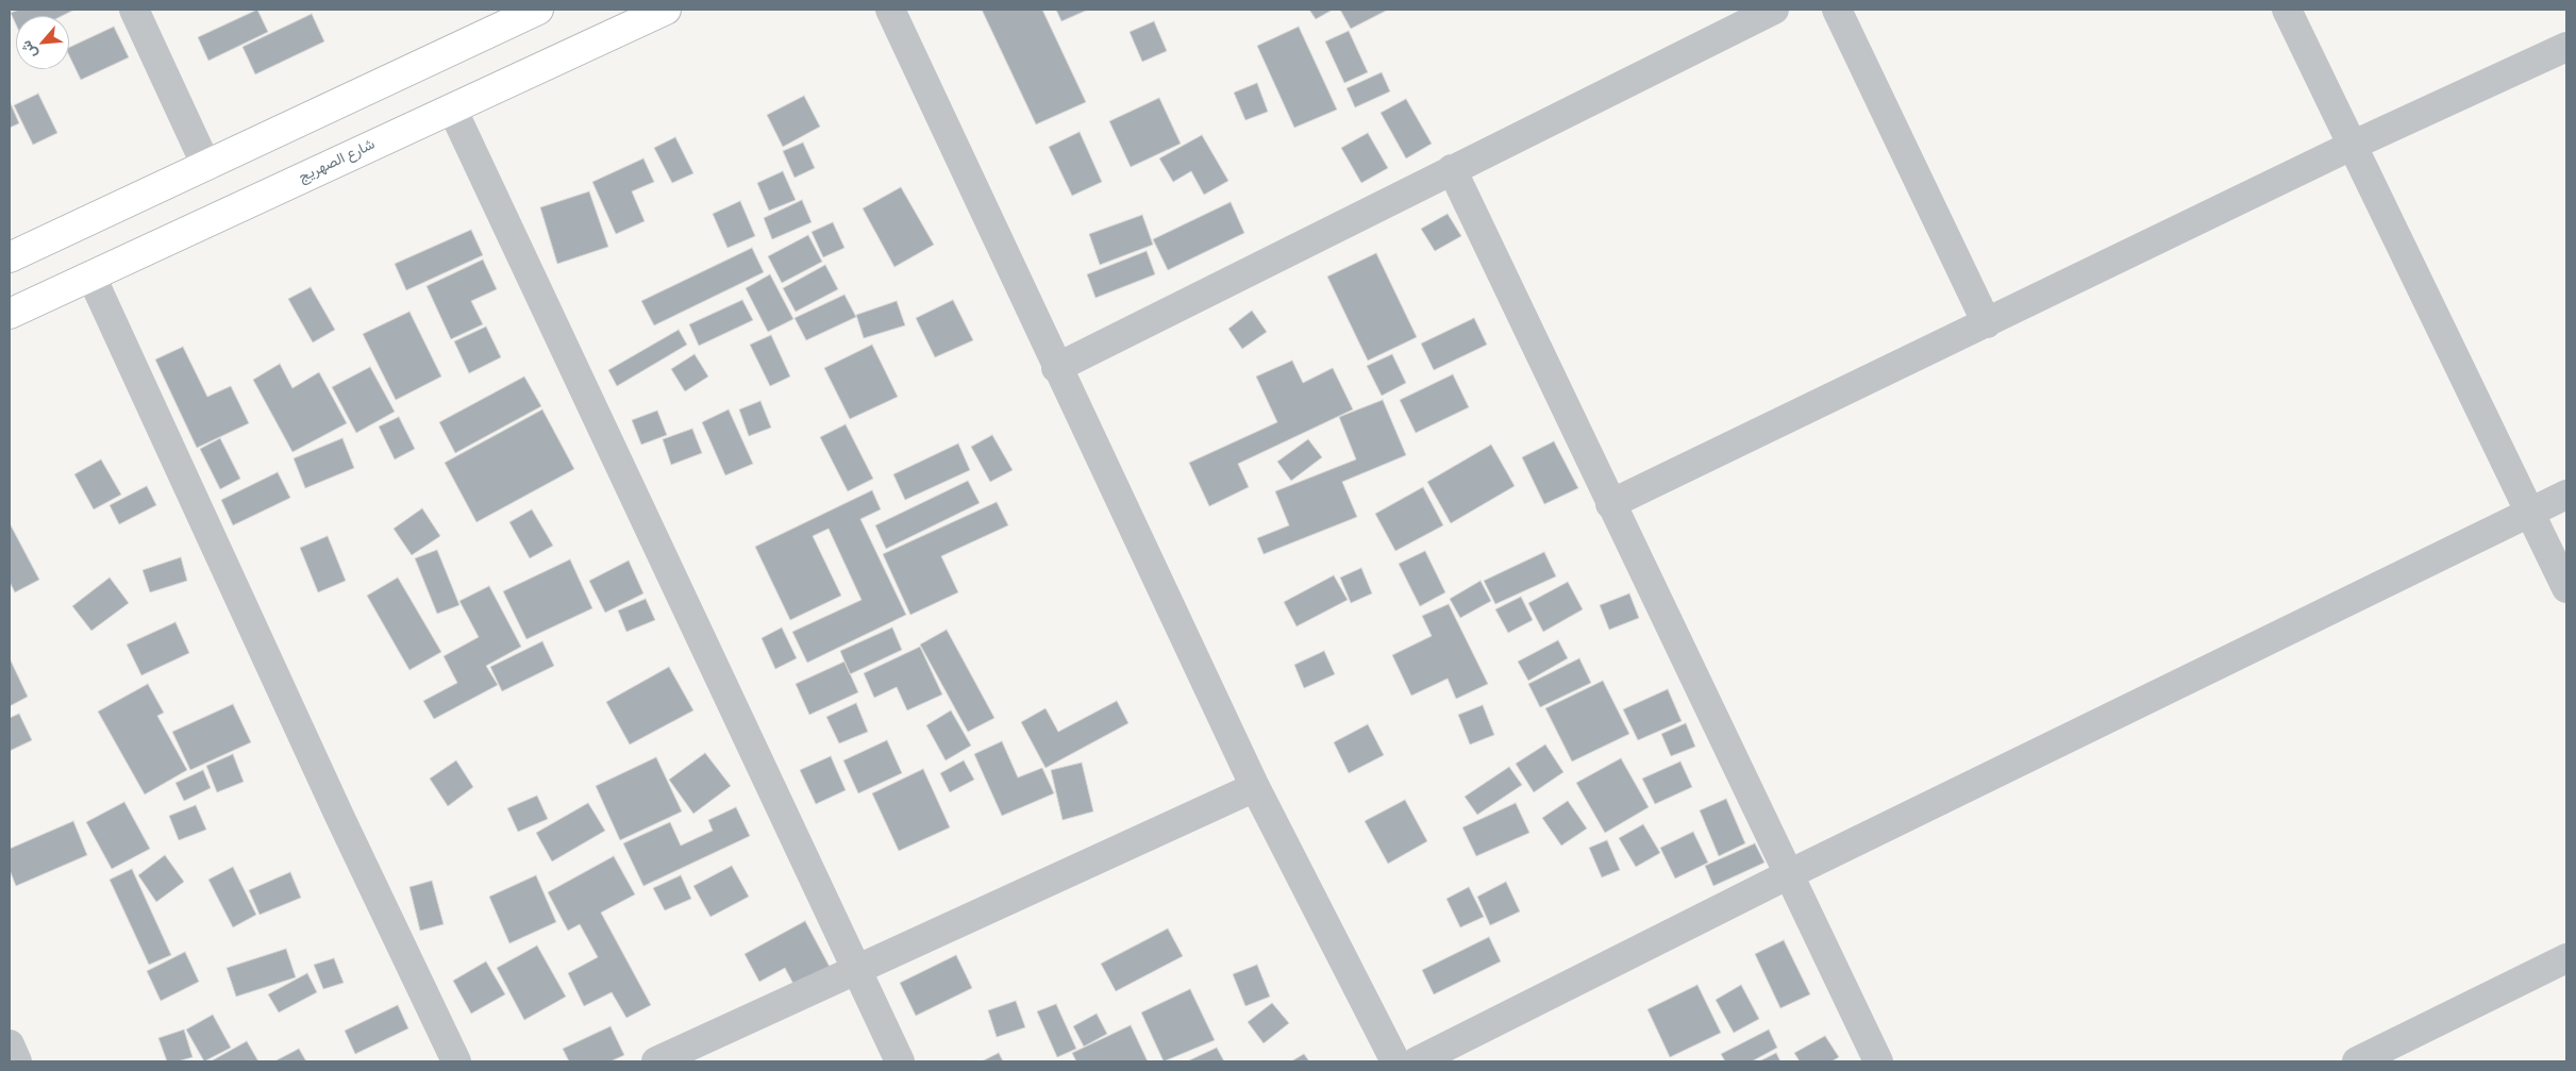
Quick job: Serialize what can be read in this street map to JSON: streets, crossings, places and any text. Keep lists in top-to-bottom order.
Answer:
{
  "streets": {
    "main road": ["شارع الصهريج"]
  },
  "north": "bottom left"
}
